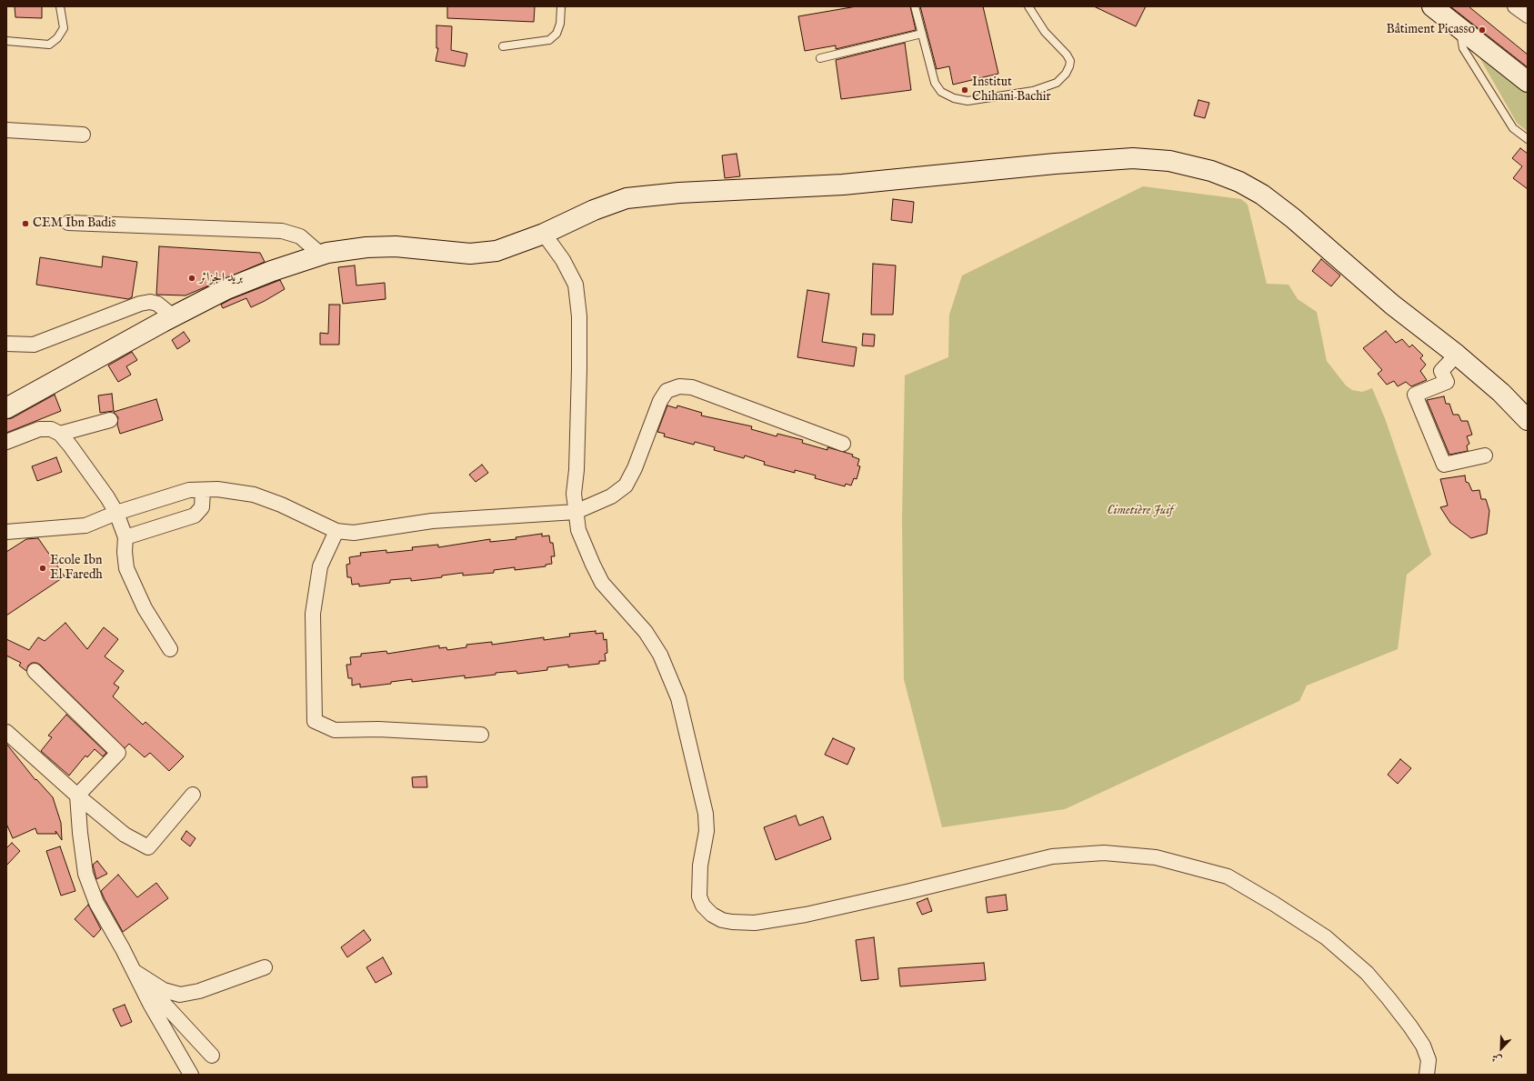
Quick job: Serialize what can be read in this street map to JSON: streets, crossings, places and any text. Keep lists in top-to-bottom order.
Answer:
{
  "parks": ["Cimetière Juif"],
  "places": [
    "Bâtiment Picasso",
    "Institut Chihani Bachir",
    "CEM Ibn Badis",
    "بريد الجزائر",
    "Ecole Ibn El Faredh"
  ],
  "north": "bottom left"
}
